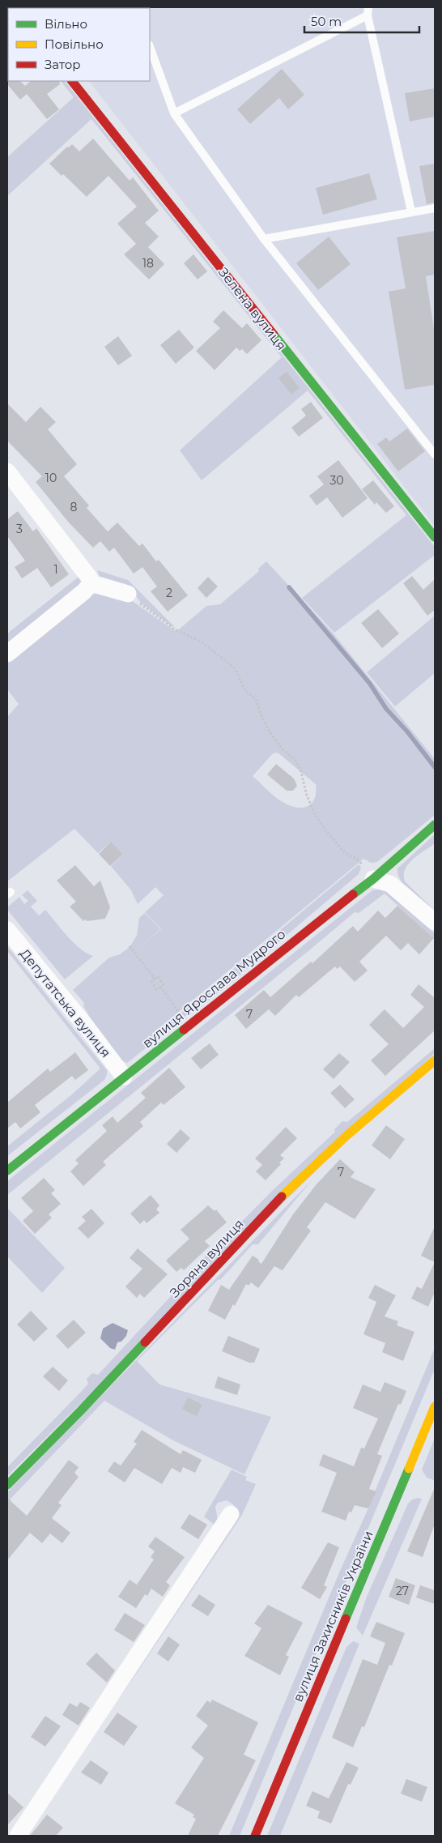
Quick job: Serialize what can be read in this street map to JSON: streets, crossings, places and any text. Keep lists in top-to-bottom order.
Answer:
{
  "streets": {
    "street": [
      "Зелена вулиця",
      "вулиця Ярослава Мудрого",
      "Депутатська вулиця",
      "Зоряна вулиця",
      "вулиця Захисників України"
    ]
  },
  "crossings": [
    ["вулиця Ярослава Мудрого", "Депутатська вулиця"]
  ],
  "house_numbers": [
    "18",
    "10",
    "30",
    "8",
    "3",
    "1",
    "2",
    "7",
    "7",
    "27"
  ],
  "legend": ["Вільно", "Повільно", "Затор"],
  "scale_bar": "50 m"
}
